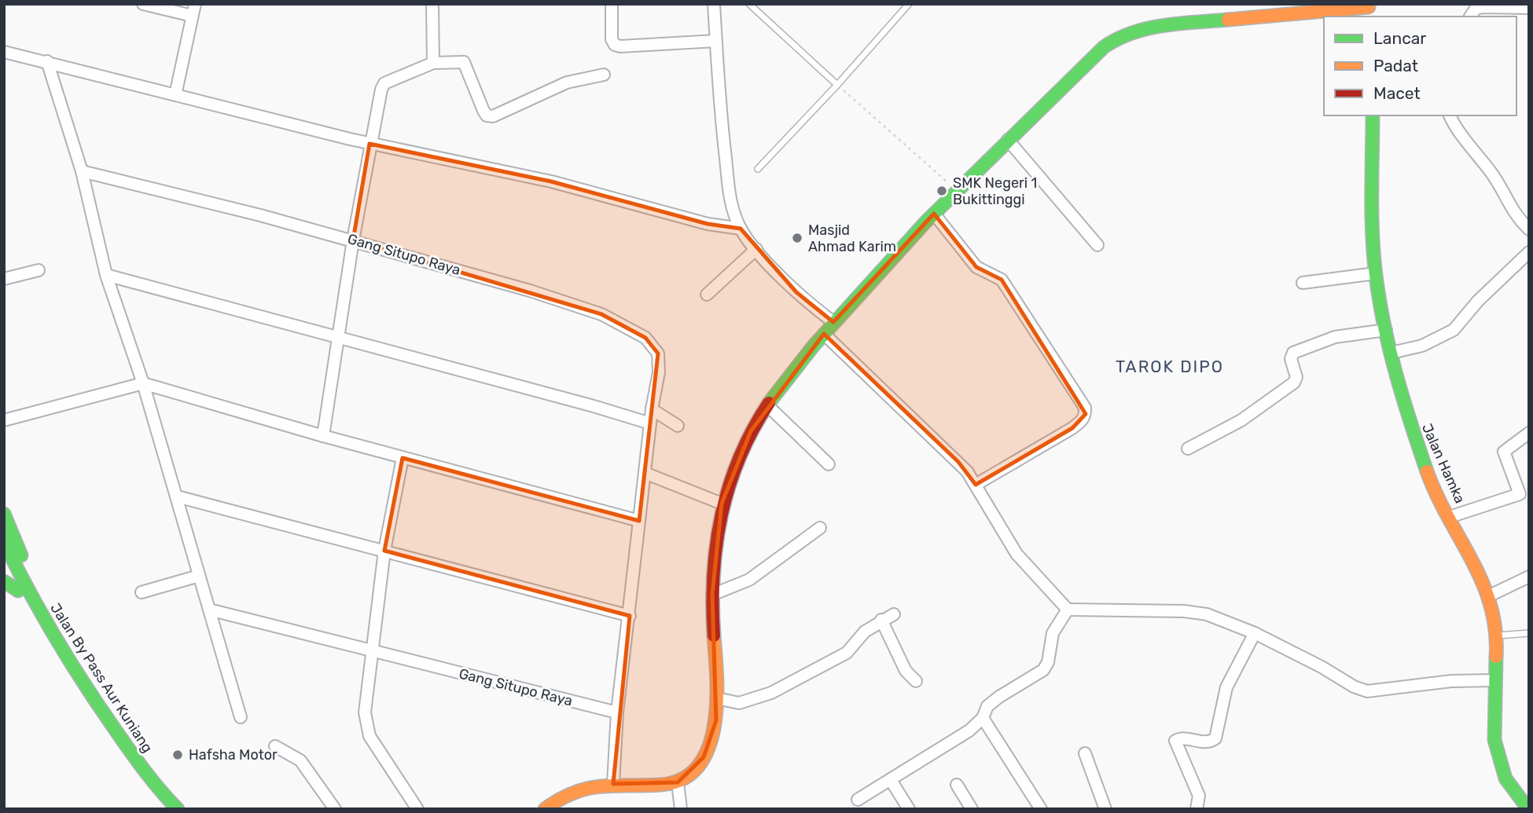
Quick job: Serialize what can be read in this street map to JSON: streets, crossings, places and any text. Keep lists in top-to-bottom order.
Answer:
{
  "streets": {
    "main road": ["Jalan Hamka", "Jalan By Pass Aur Kuniang"],
    "street": ["Gang Situpo Raya"]
  },
  "districts": ["TAROK DIPO"],
  "places": ["SMK Negeri 1 Bukittinggi", "Masjid Ahmad Karim", "Hafsha Motor"],
  "legend": ["Lancar", "Padat", "Macet"]
}
